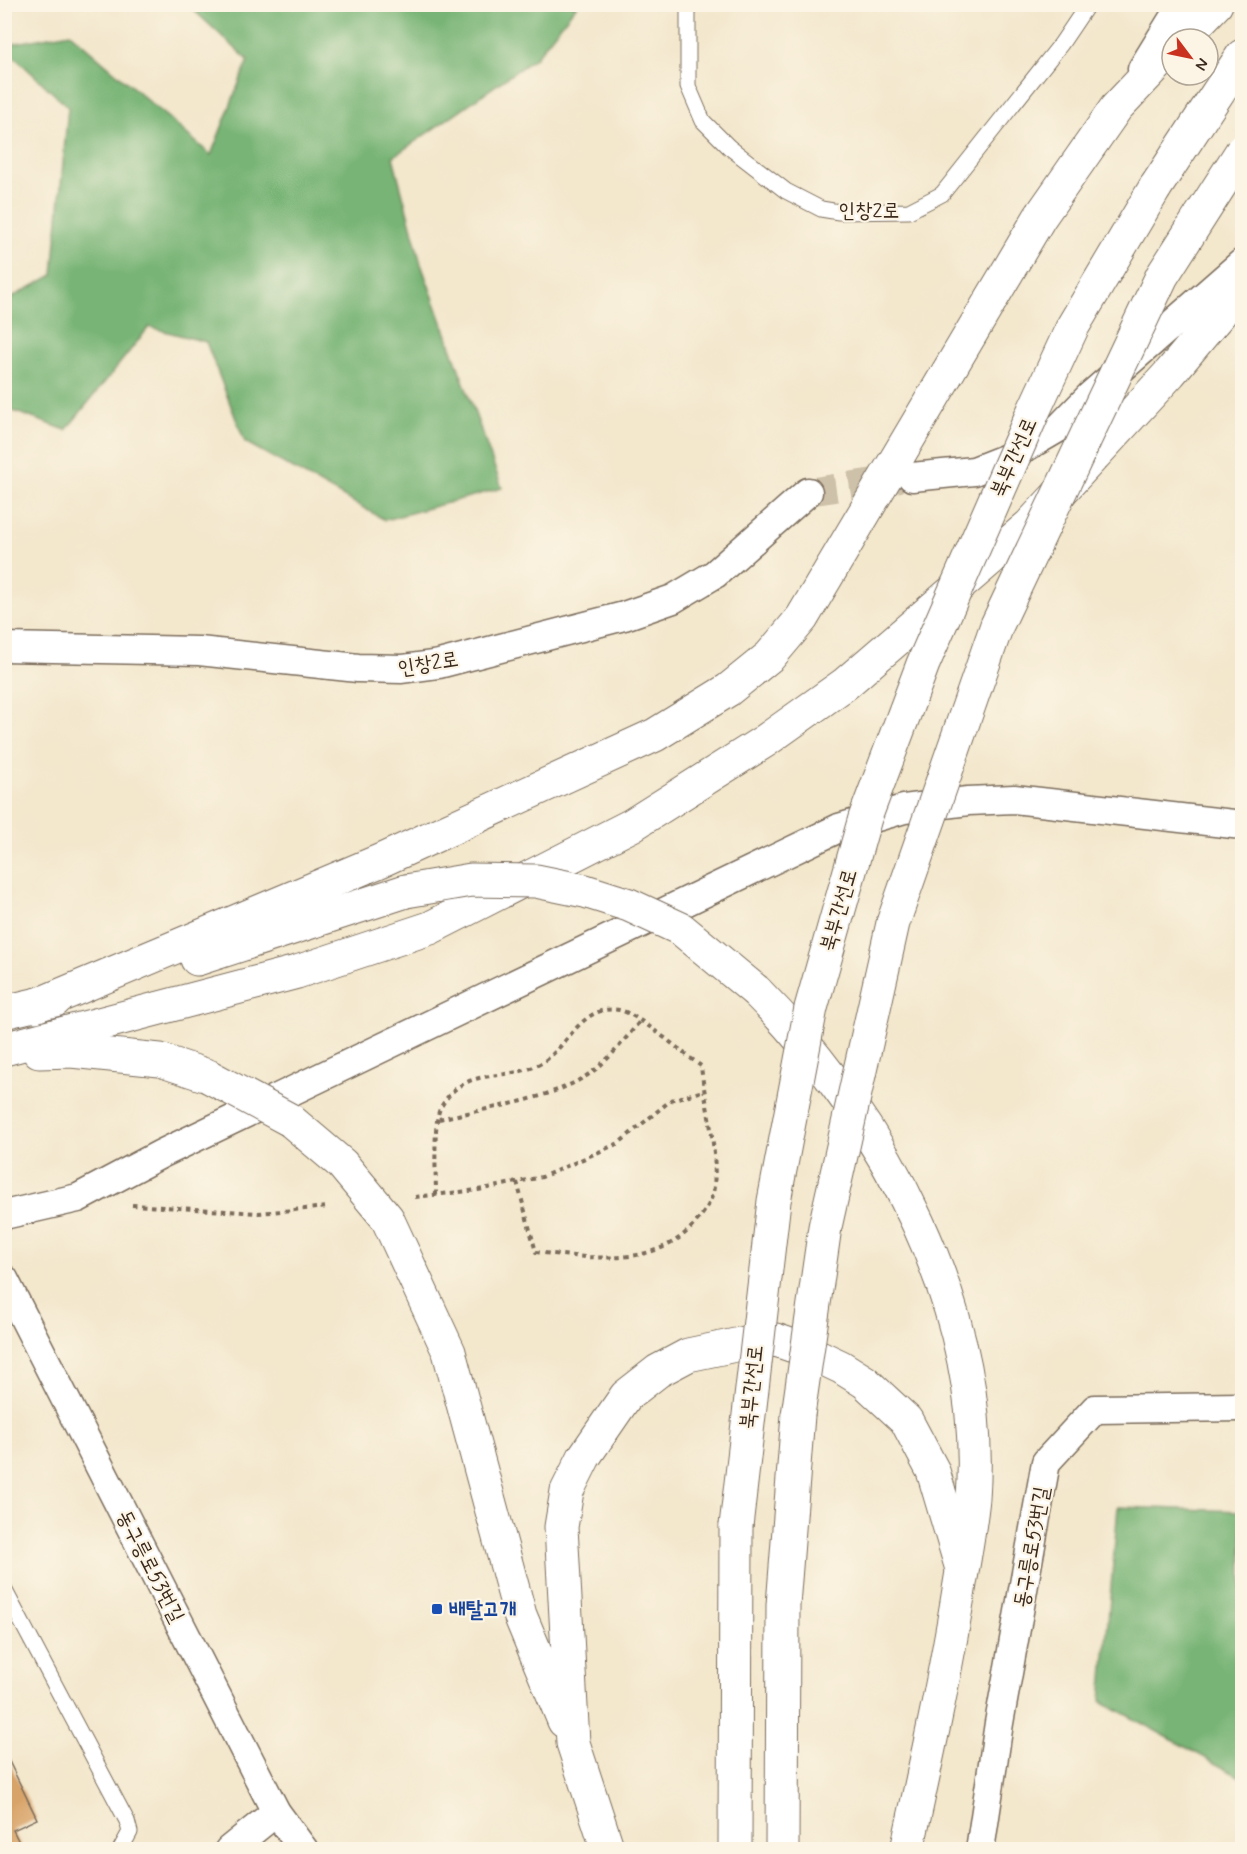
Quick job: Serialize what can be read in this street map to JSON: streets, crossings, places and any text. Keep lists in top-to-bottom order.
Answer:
{
  "streets": {
    "highway": ["북부간선로"],
    "street": ["인창2로", "동구릉로53번길"]
  },
  "places": {
    "transit": ["배탈고개"]
  },
  "north": "bottom right"
}
